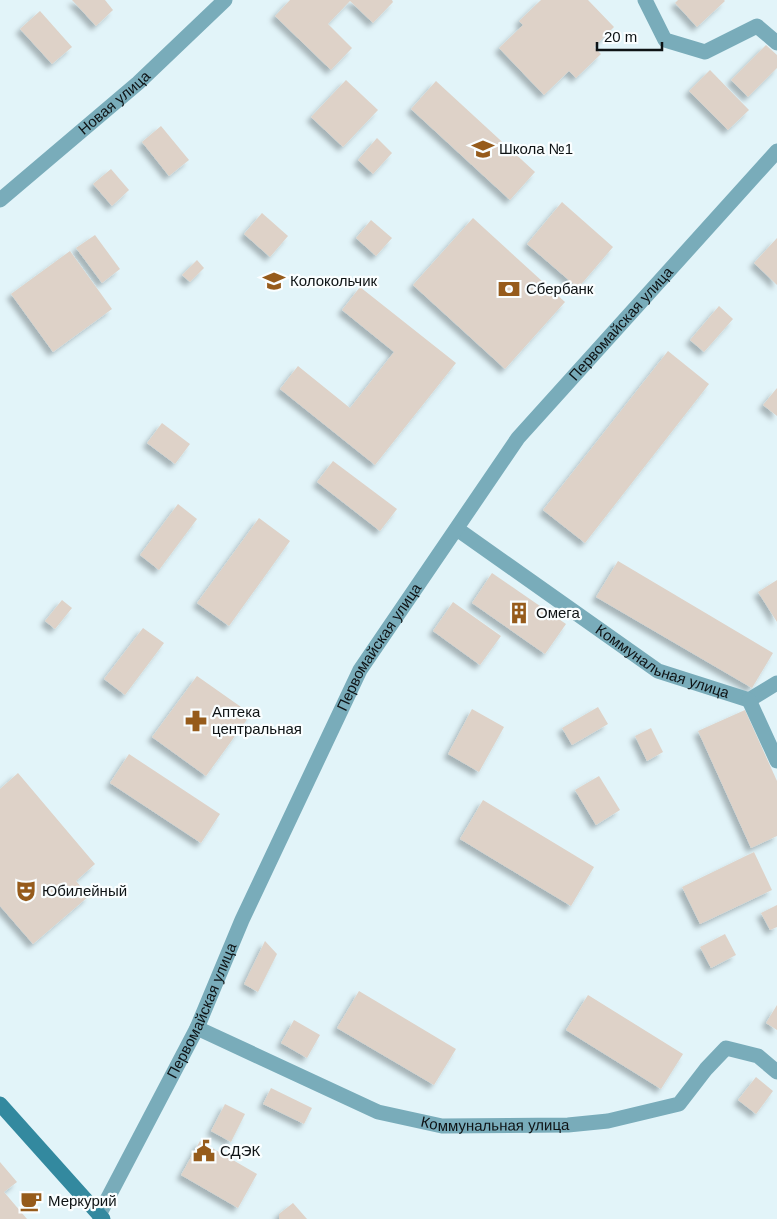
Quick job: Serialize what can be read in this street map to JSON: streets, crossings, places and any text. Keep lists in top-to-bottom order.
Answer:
{
  "streets": {
    "street": ["Новая улица", "Первомайская улица", "Коммунальная улица"]
  },
  "crossings": [
    ["Первомайская улица", "Коммунальная улица"]
  ],
  "places": {
    "school or university": ["Школа №1", "Колокольчик"],
    "bank": ["Сбербанк"],
    "building": ["Омега"],
    "pharmacy": ["Аптека центральная"],
    "theatre": ["Юбилейный"],
    "public building": ["СДЭК"],
    "cafe": ["Меркурий"]
  },
  "scale_bar": "20 m"
}
